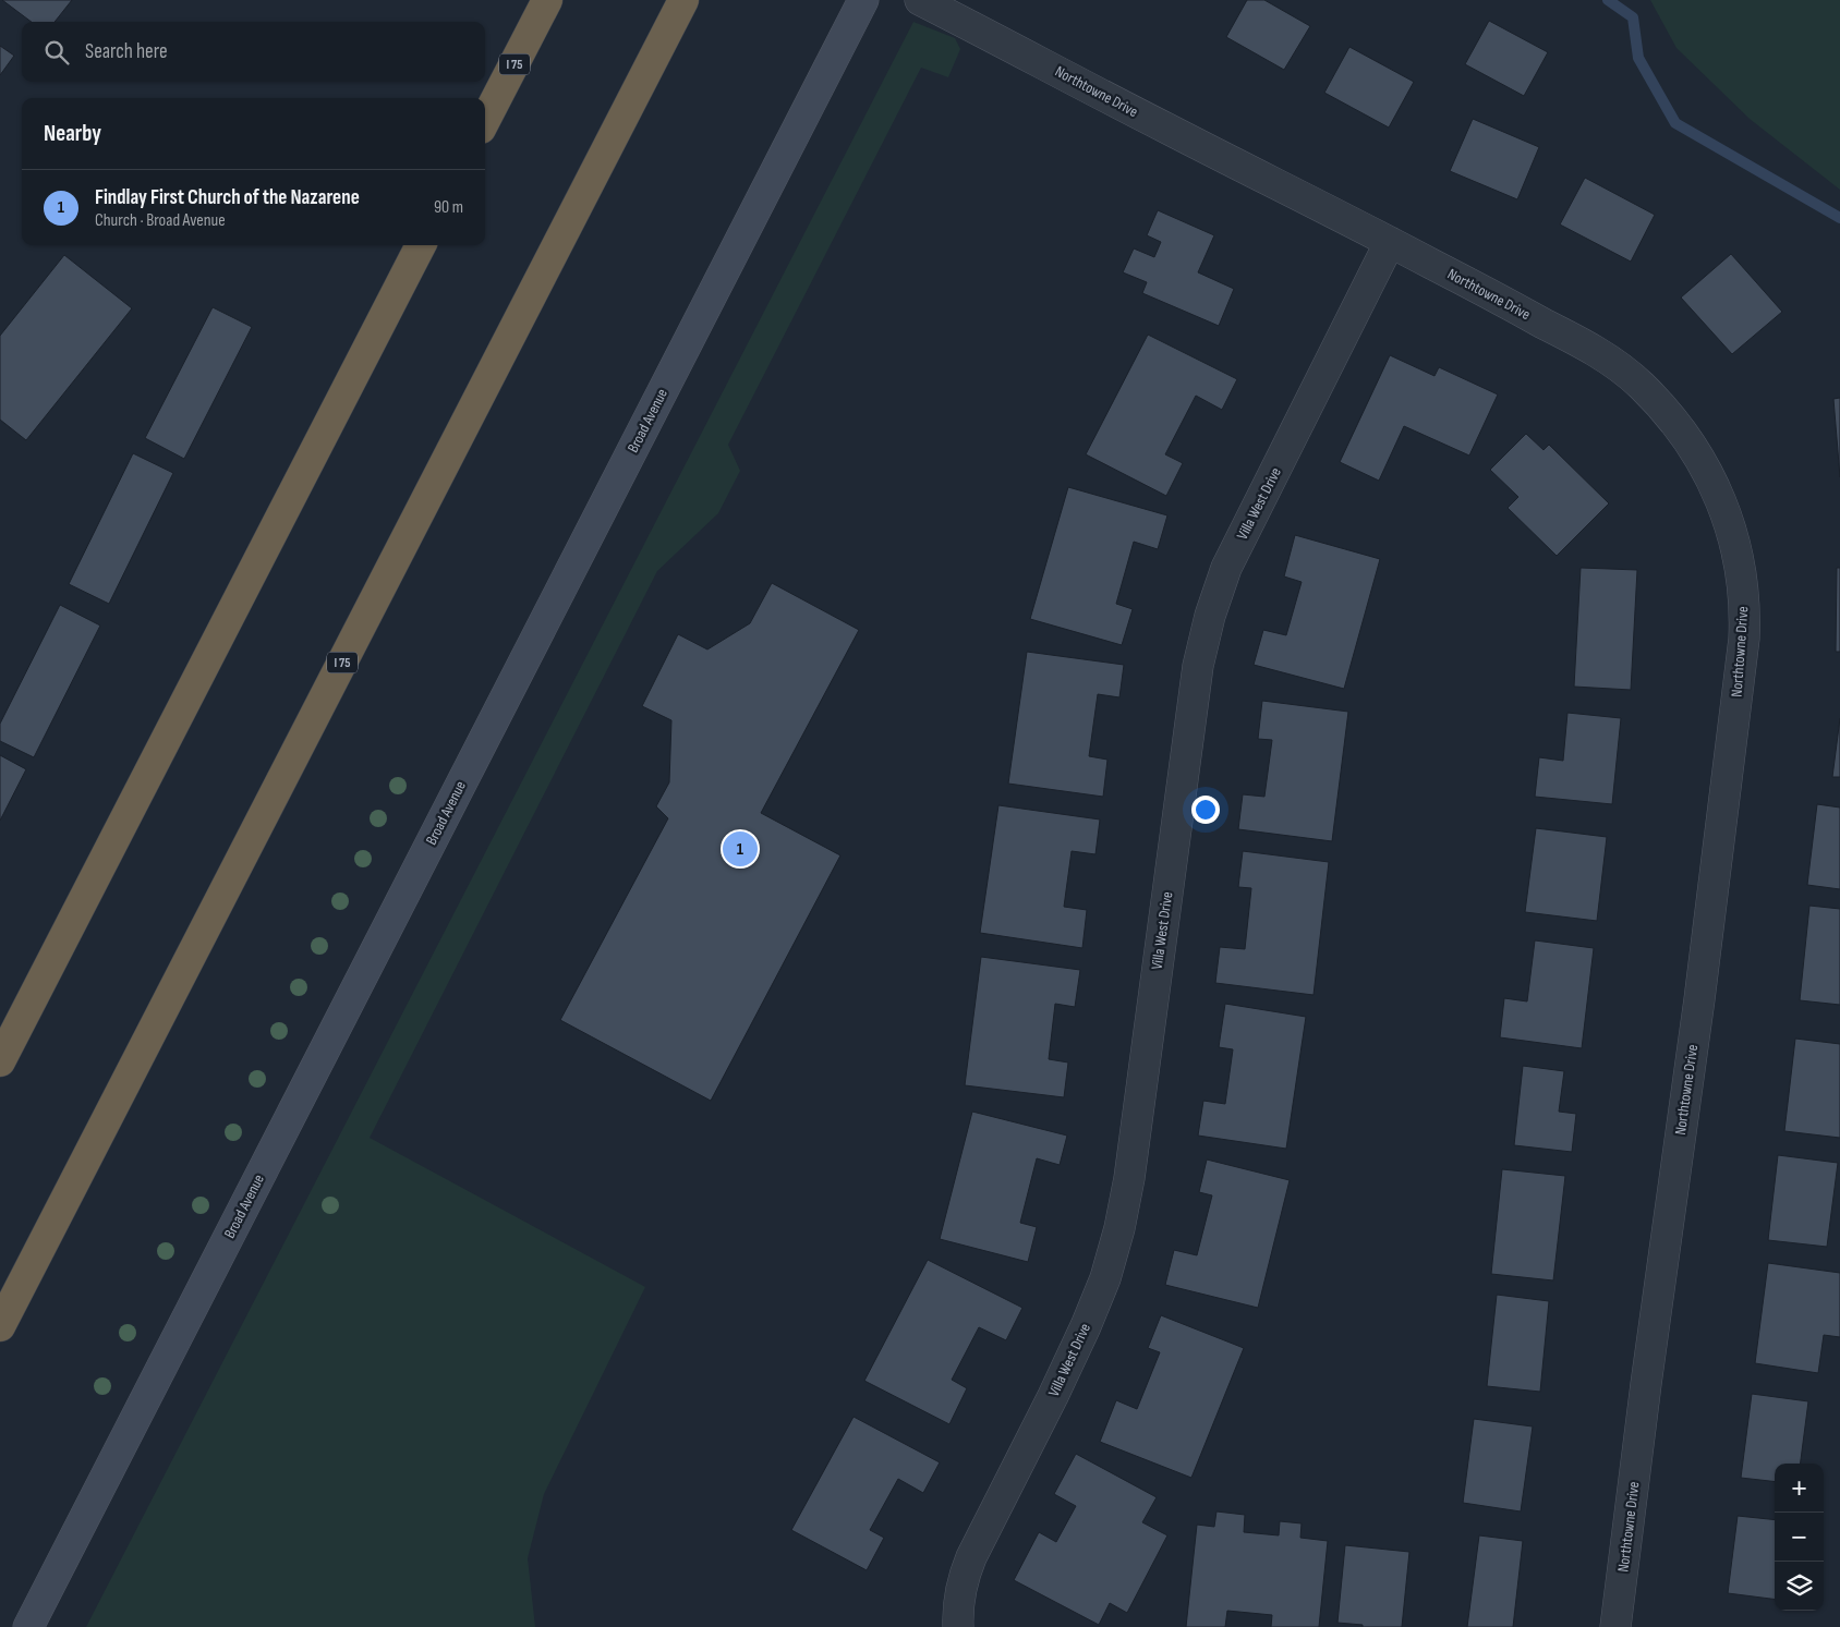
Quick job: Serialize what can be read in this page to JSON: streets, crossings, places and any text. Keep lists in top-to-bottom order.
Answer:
{
  "streets": {
    "highway": ["I 75"],
    "main road": ["Broad Avenue"],
    "street": ["Northtowne Drive", "Villa West Drive"]
  },
  "crossings": [
    ["Northtowne Drive", "Villa West Drive"]
  ],
  "page": {
    "search": "Search here",
    "heading": "Nearby",
    "list": [
      {
        "mark": "1",
        "name": "Findlay First Church of the Nazarene",
        "note": "Church · Broad Avenue",
        "value": "90 m"
      }
    ],
    "pins": "1",
    "map_buttons": ["+", "−"]
  }
}
